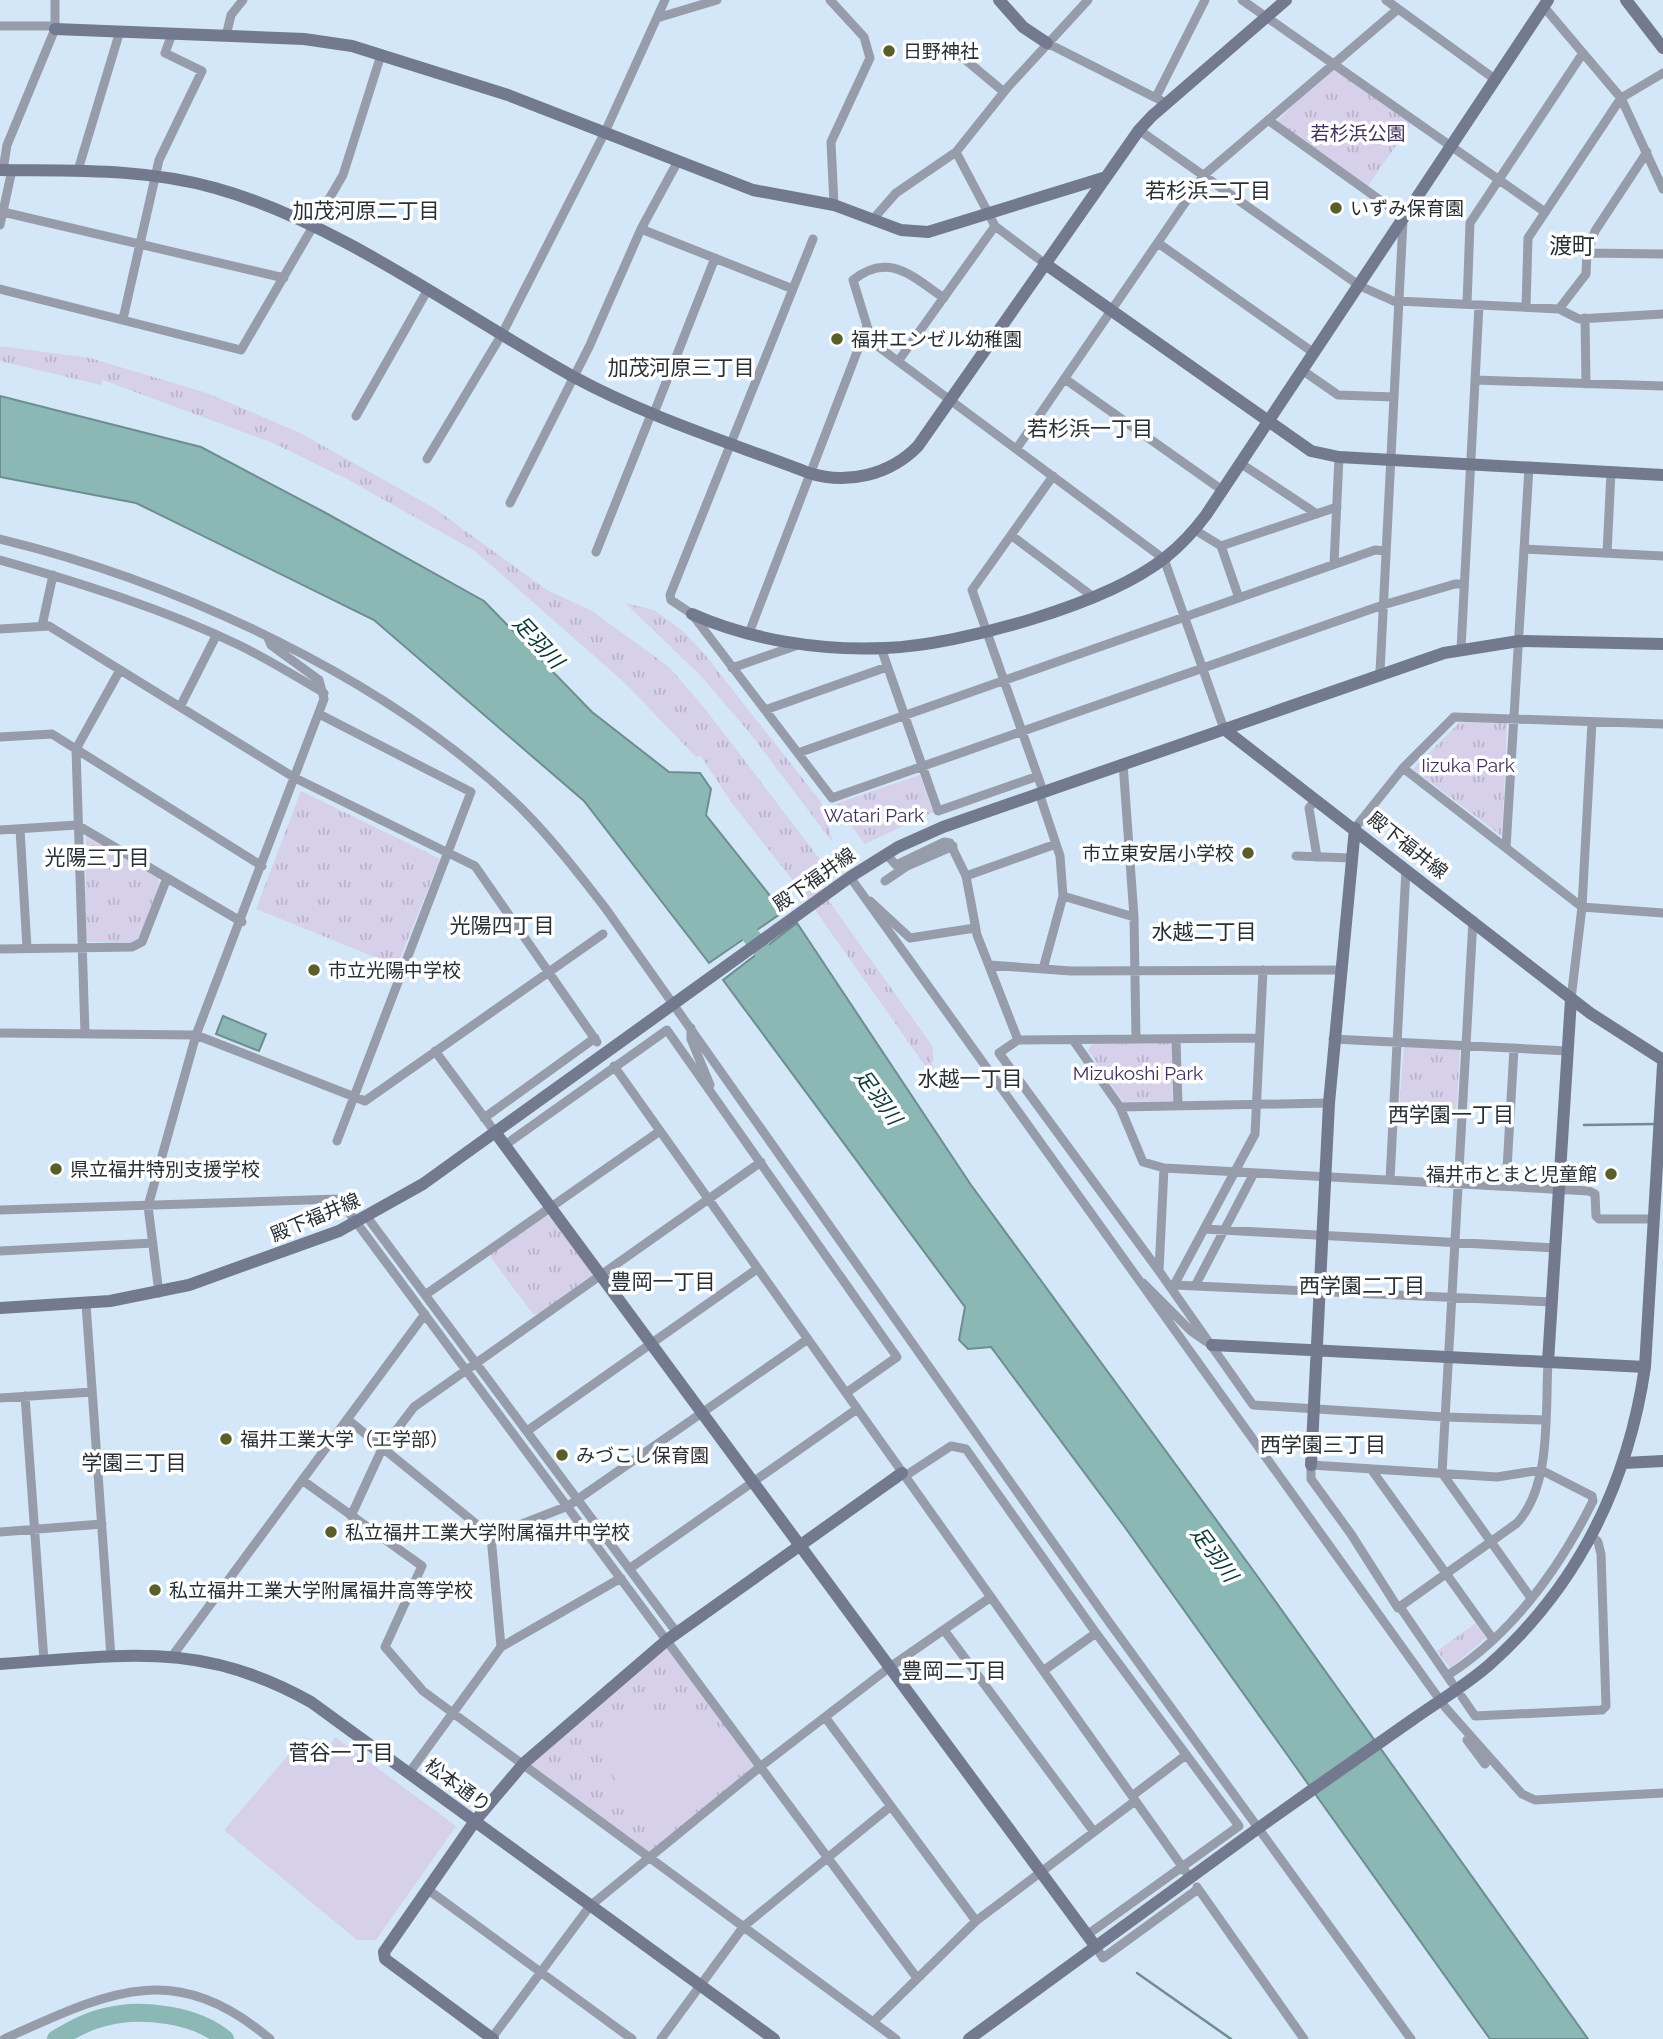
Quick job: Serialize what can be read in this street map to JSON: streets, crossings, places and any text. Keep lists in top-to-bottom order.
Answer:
{
  "streets": {
    "street": ["殿下福井線", "松本通り"]
  },
  "districts": [
    "若杉浜二丁目",
    "加茂河原二丁目",
    "渡町",
    "加茂河原三丁目",
    "若杉浜一丁目",
    "光陽三丁目",
    "光陽四丁目",
    "水越二丁目",
    "水越一丁目",
    "西学園一丁目",
    "豊岡一丁目",
    "西学園二丁目",
    "西学園三丁目",
    "学園三丁目",
    "豊岡二丁目",
    "菅谷一丁目"
  ],
  "water": ["足羽川"],
  "parks": [
    "若杉浜公園",
    "Iizuka Park",
    "Watari Park",
    "Mizukoshi Park"
  ],
  "places": [
    "日野神社",
    "いずみ保育園",
    "福井エンゼル幼稚園",
    "市立東安居小学校",
    "市立光陽中学校",
    "県立福井特別支援学校",
    "福井市とまと児童館",
    "福井工業大学（工学部）",
    "みづこし保育園",
    "私立福井工業大学附属福井中学校",
    "私立福井工業大学附属福井高等学校"
  ]
}
